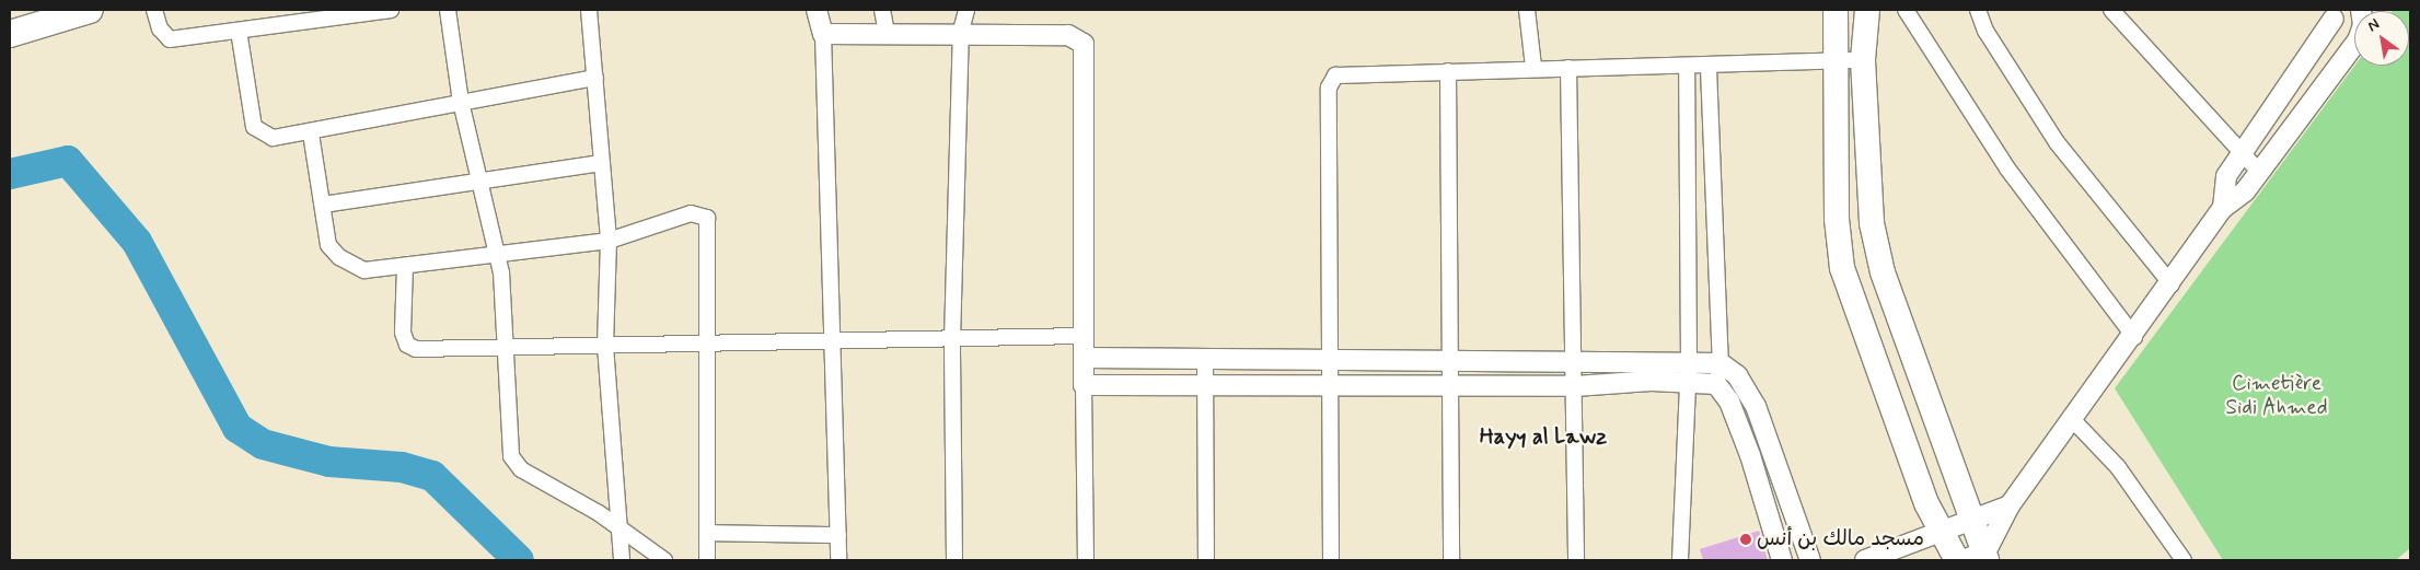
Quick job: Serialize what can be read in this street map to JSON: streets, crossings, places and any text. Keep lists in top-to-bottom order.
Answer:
{
  "districts": ["Hayy al Lawz"],
  "parks": ["Cimetière Sidi Ahmed"],
  "places": ["مسجد مالك بن أنس"],
  "north": "top left"
}
